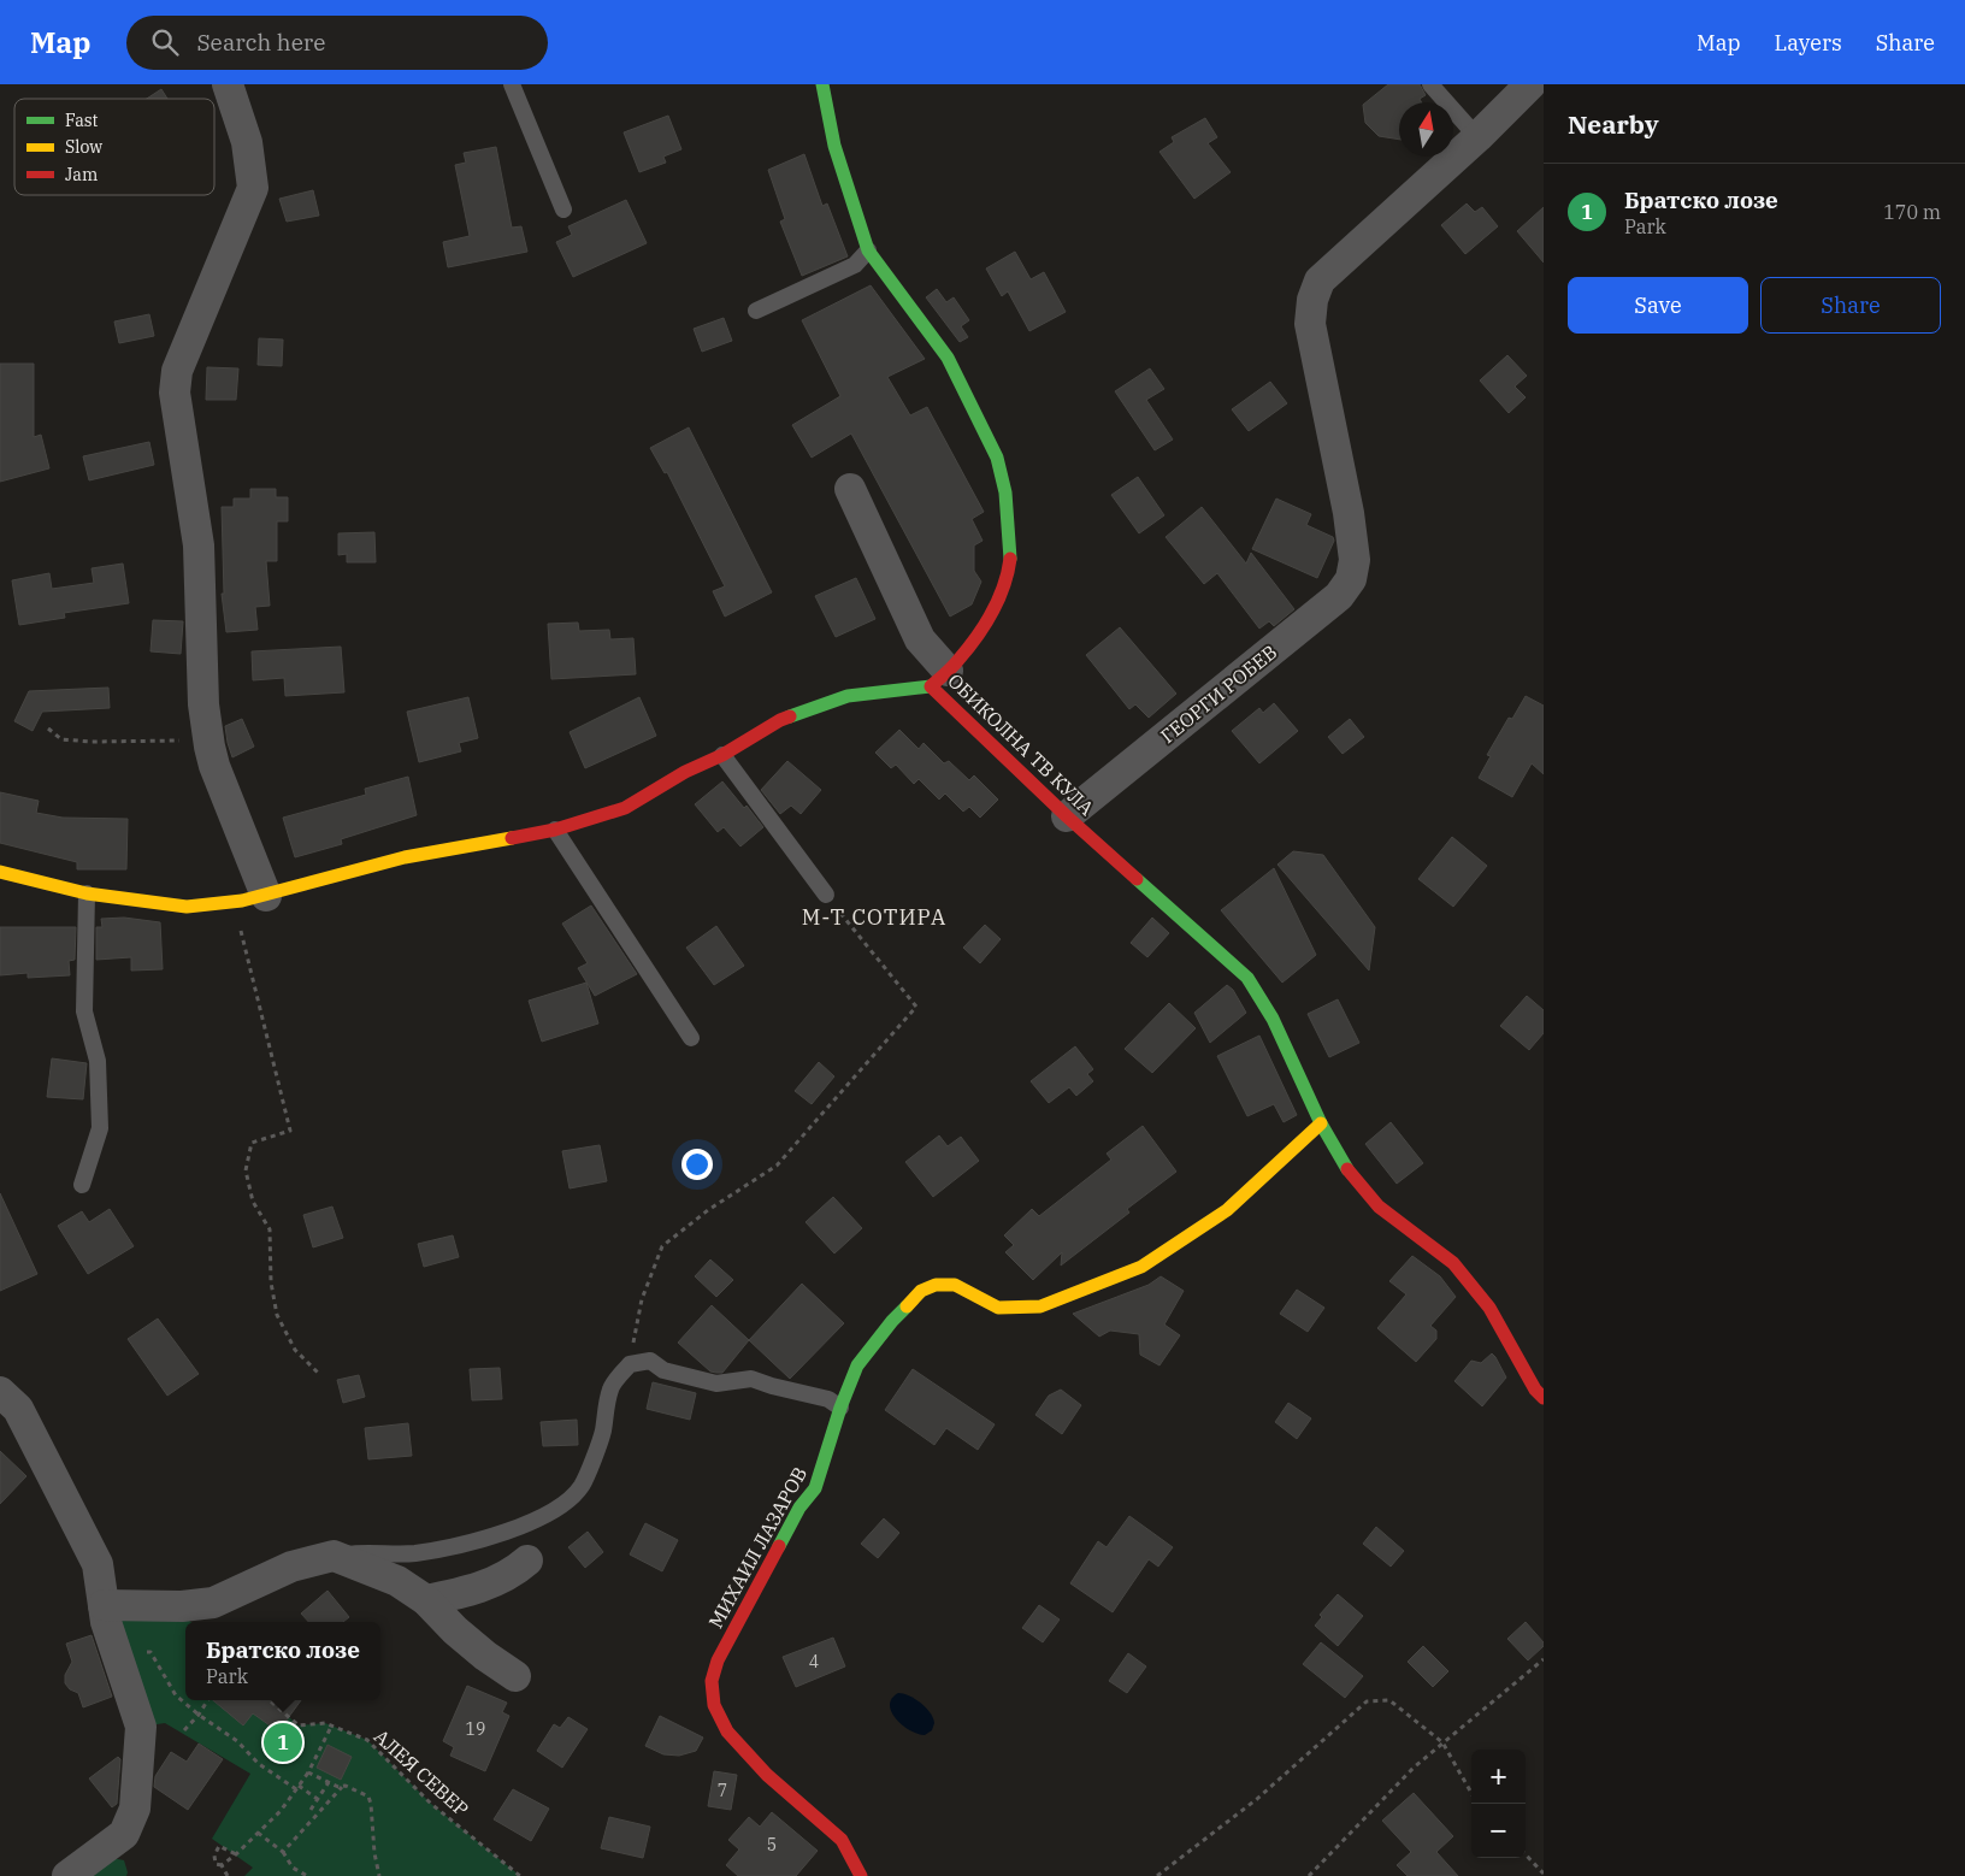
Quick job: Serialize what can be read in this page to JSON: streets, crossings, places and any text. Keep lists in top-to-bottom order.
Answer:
{
  "streets": {
    "street": ["ГЕОРГИ РОБЕВ", "ОБИКОЛНА ТВ КУЛА", "МИХАИЛ ЛАЗАРОВ"],
    "path": ["АЛЕЯ СЕВЕР"]
  },
  "crossings": [
    ["ГЕОРГИ РОБЕВ", "ОБИКОЛНА ТВ КУЛА"],
    ["ОБИКОЛНА ТВ КУЛА", "МИХАИЛ ЛАЗАРОВ"]
  ],
  "districts": ["М-Т СОТИРА"],
  "house_numbers": [
    "4",
    "19",
    "7",
    "5"
  ],
  "legend": ["Fast", "Slow", "Jam"],
  "north": "top",
  "page": {
    "header": "Map",
    "search": "Search here",
    "nav": ["Map", "Layers", "Share"],
    "heading": "Nearby",
    "list": [
      {
        "mark": "1",
        "name": "Братско лозе",
        "note": "Park",
        "value": "170 m"
      }
    ],
    "buttons": ["Save", "Share"],
    "popup": ["Братско лозе", "Park"],
    "pins": "1",
    "map_buttons": ["+", "−"]
  }
}
